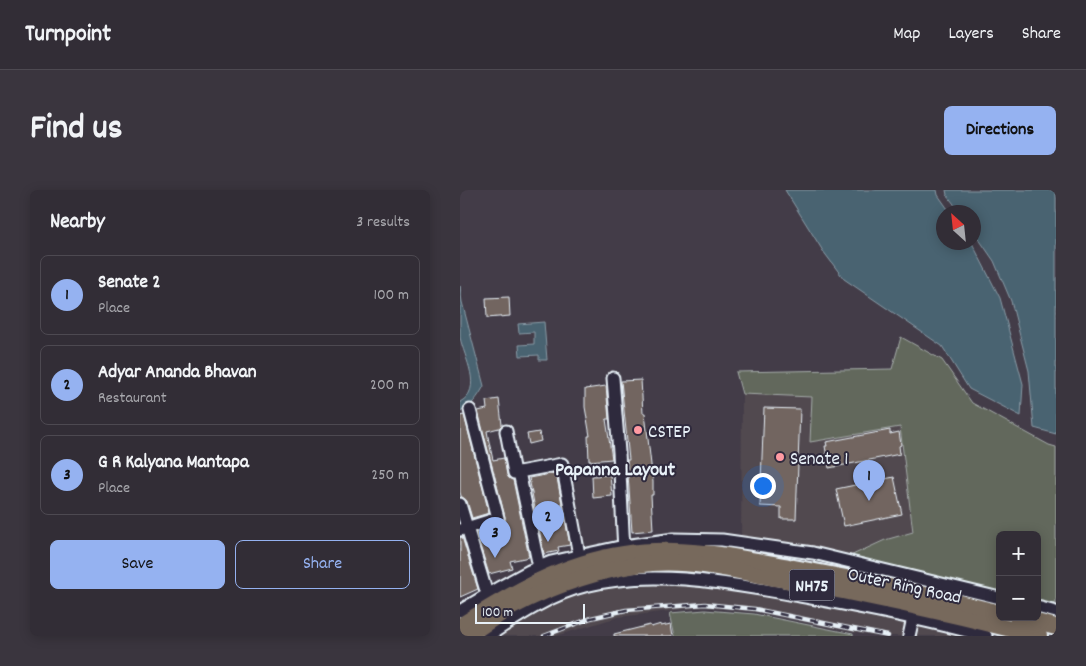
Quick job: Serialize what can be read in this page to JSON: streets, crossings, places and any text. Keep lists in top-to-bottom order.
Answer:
{
  "streets": {
    "highway": ["Outer Ring Road", "NH75"]
  },
  "crossings": [
    ["Outer Ring Road", "NH75"]
  ],
  "districts": ["Papanna Layout"],
  "places": ["CSTEP", "Senate 1"],
  "scale_bar": "100 m",
  "north": "top left",
  "page": {
    "header": "Turnpoint",
    "nav": ["Map", "Layers", "Share"],
    "title": "Find us",
    "buttons": [
      "Directions",
      ["Save", "Share"]
    ],
    "heading": ["Nearby", "3 results"],
    "list": [
      {
        "mark": "1",
        "name": "Senate 2",
        "note": "Place",
        "value": "100 m"
      },
      {
        "mark": "2",
        "name": "Adyar Ananda Bhavan",
        "note": "Restaurant",
        "value": "200 m"
      },
      {
        "mark": "3",
        "name": "G R Kalyana Mantapa",
        "note": "Place",
        "value": "250 m"
      }
    ],
    "pins": ["1", "2", "3"],
    "map_buttons": ["+", "−"],
    "scale": "100 m"
  }
}
